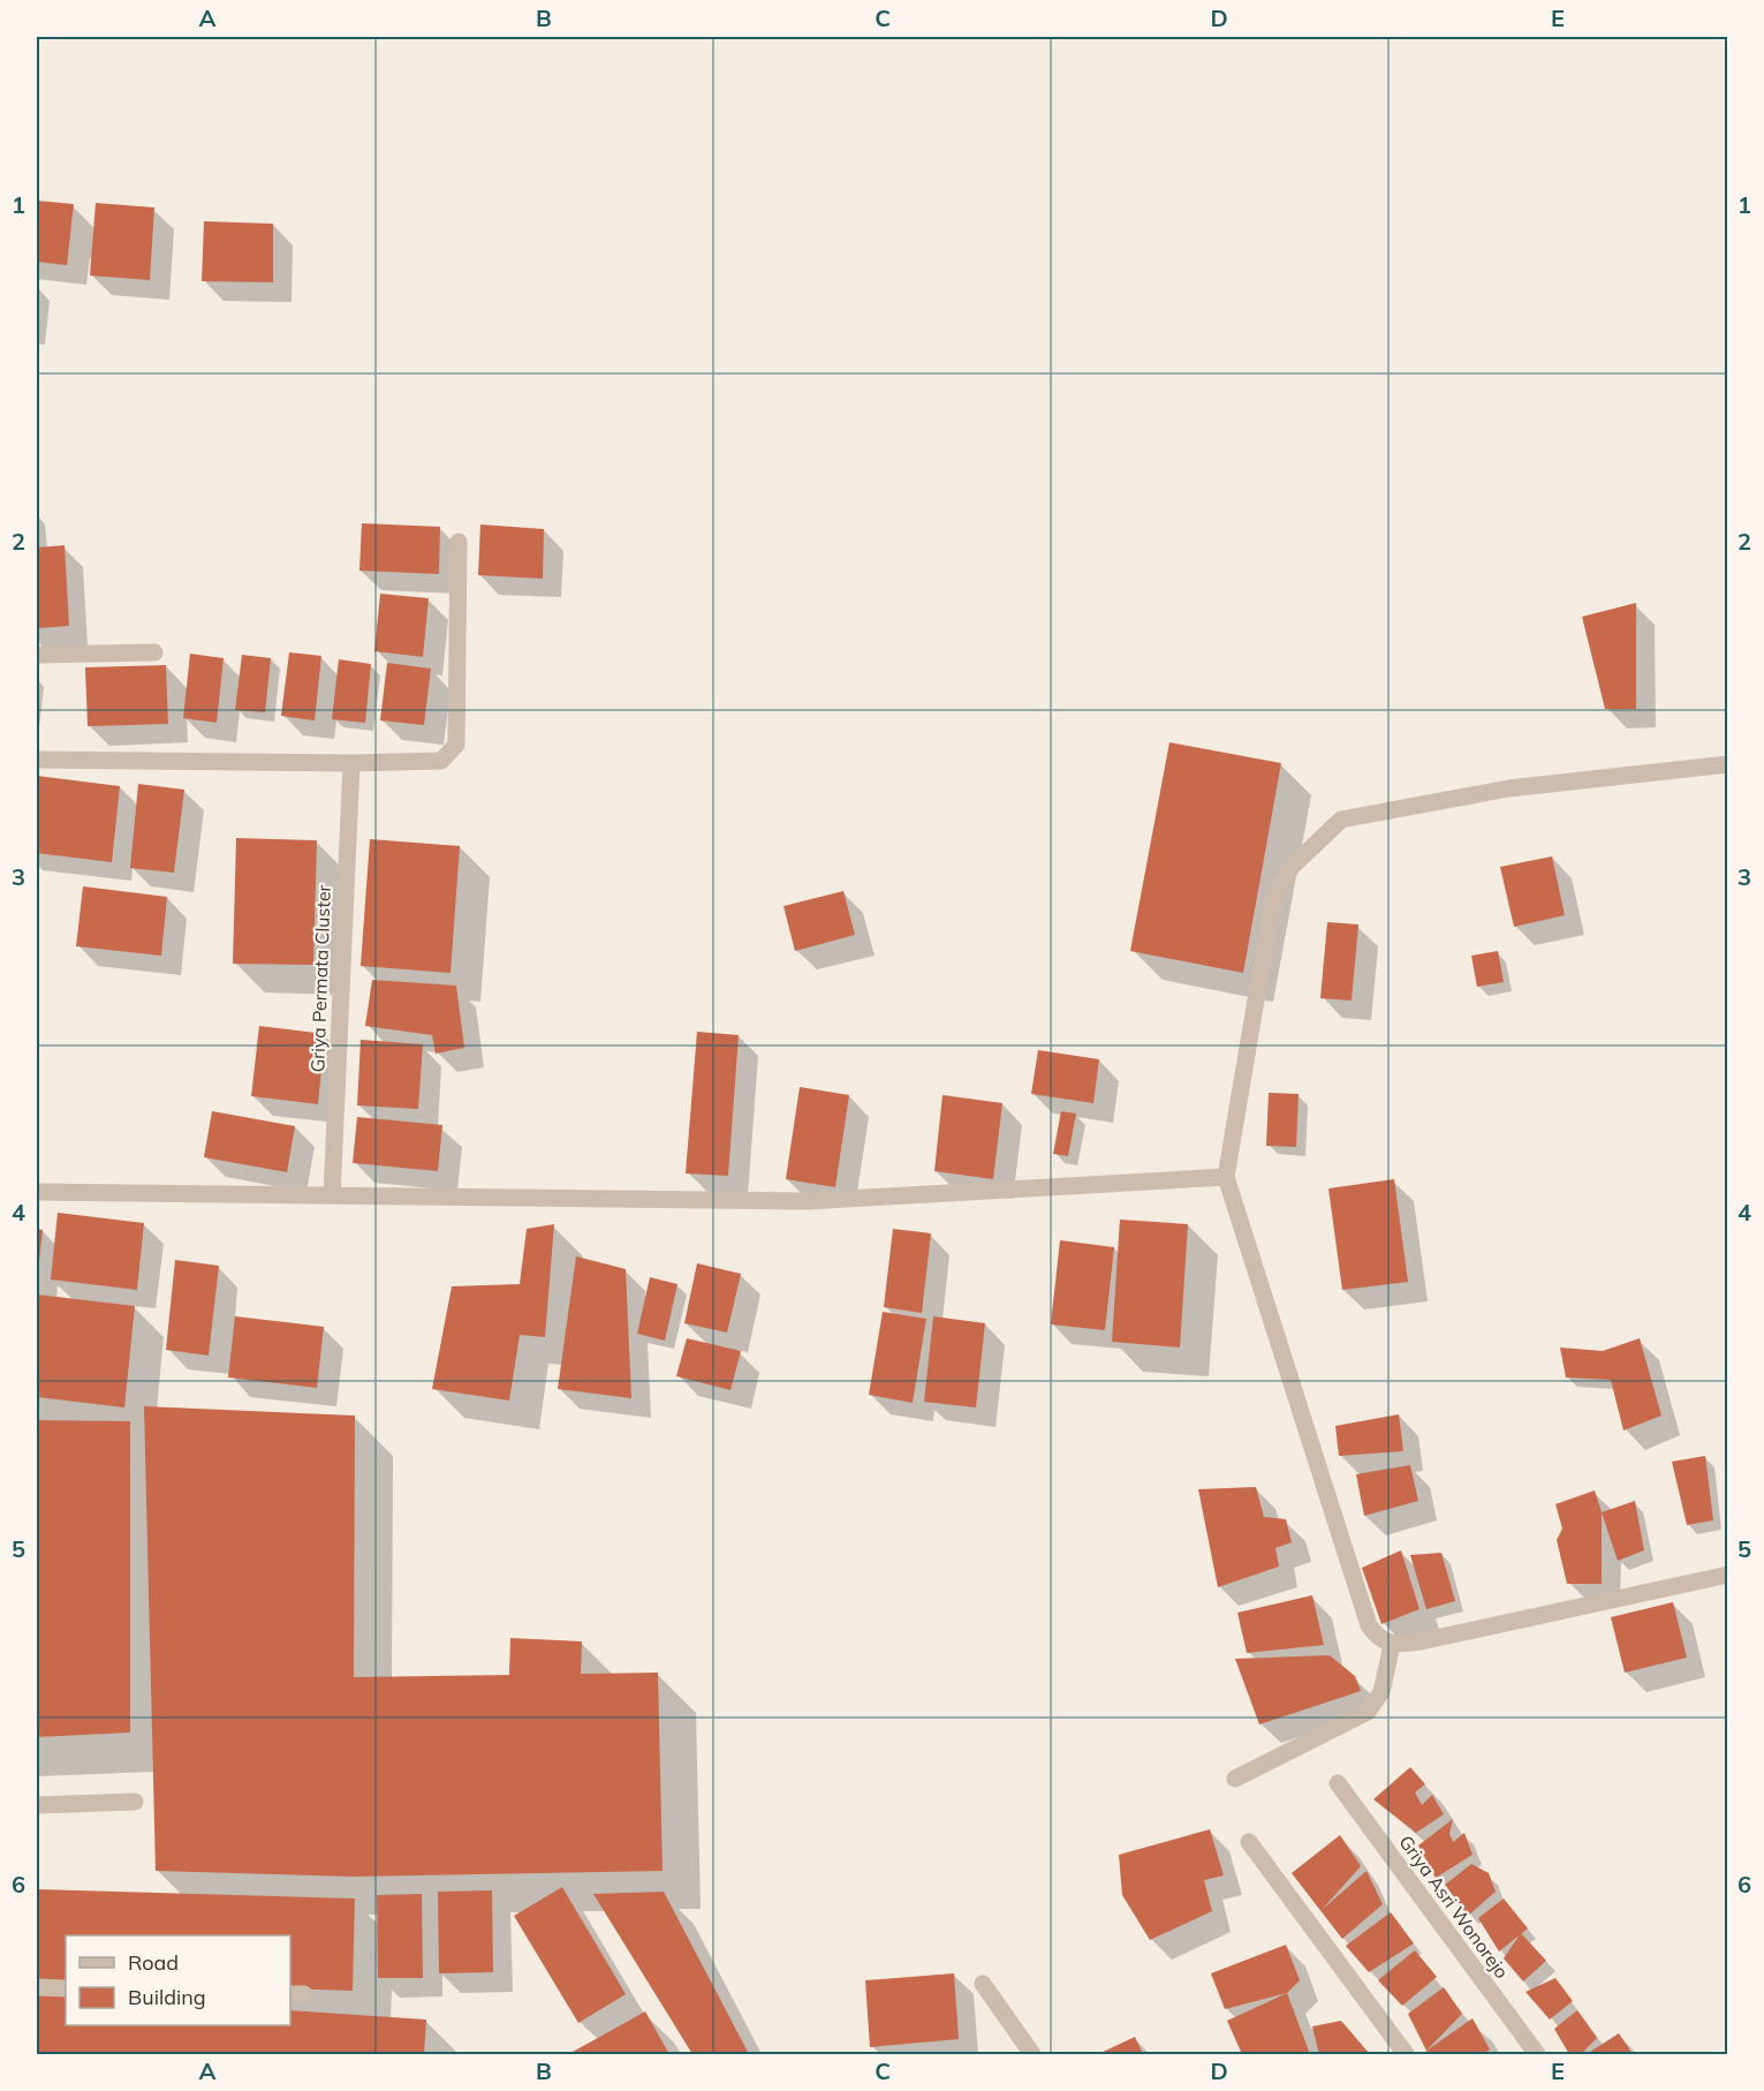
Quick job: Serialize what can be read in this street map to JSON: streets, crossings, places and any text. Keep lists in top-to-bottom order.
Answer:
{
  "streets": {
    "street": ["Griya Permata Cluster", "Griya Asri Wonorejo"]
  },
  "legend": ["Road", "Building"],
  "grid": {
    "columns": [
      "A",
      "B",
      "C",
      "D",
      "E"
    ],
    "rows": [
      "1",
      "2",
      "3",
      "4",
      "5",
      "6"
    ]
  }
}
